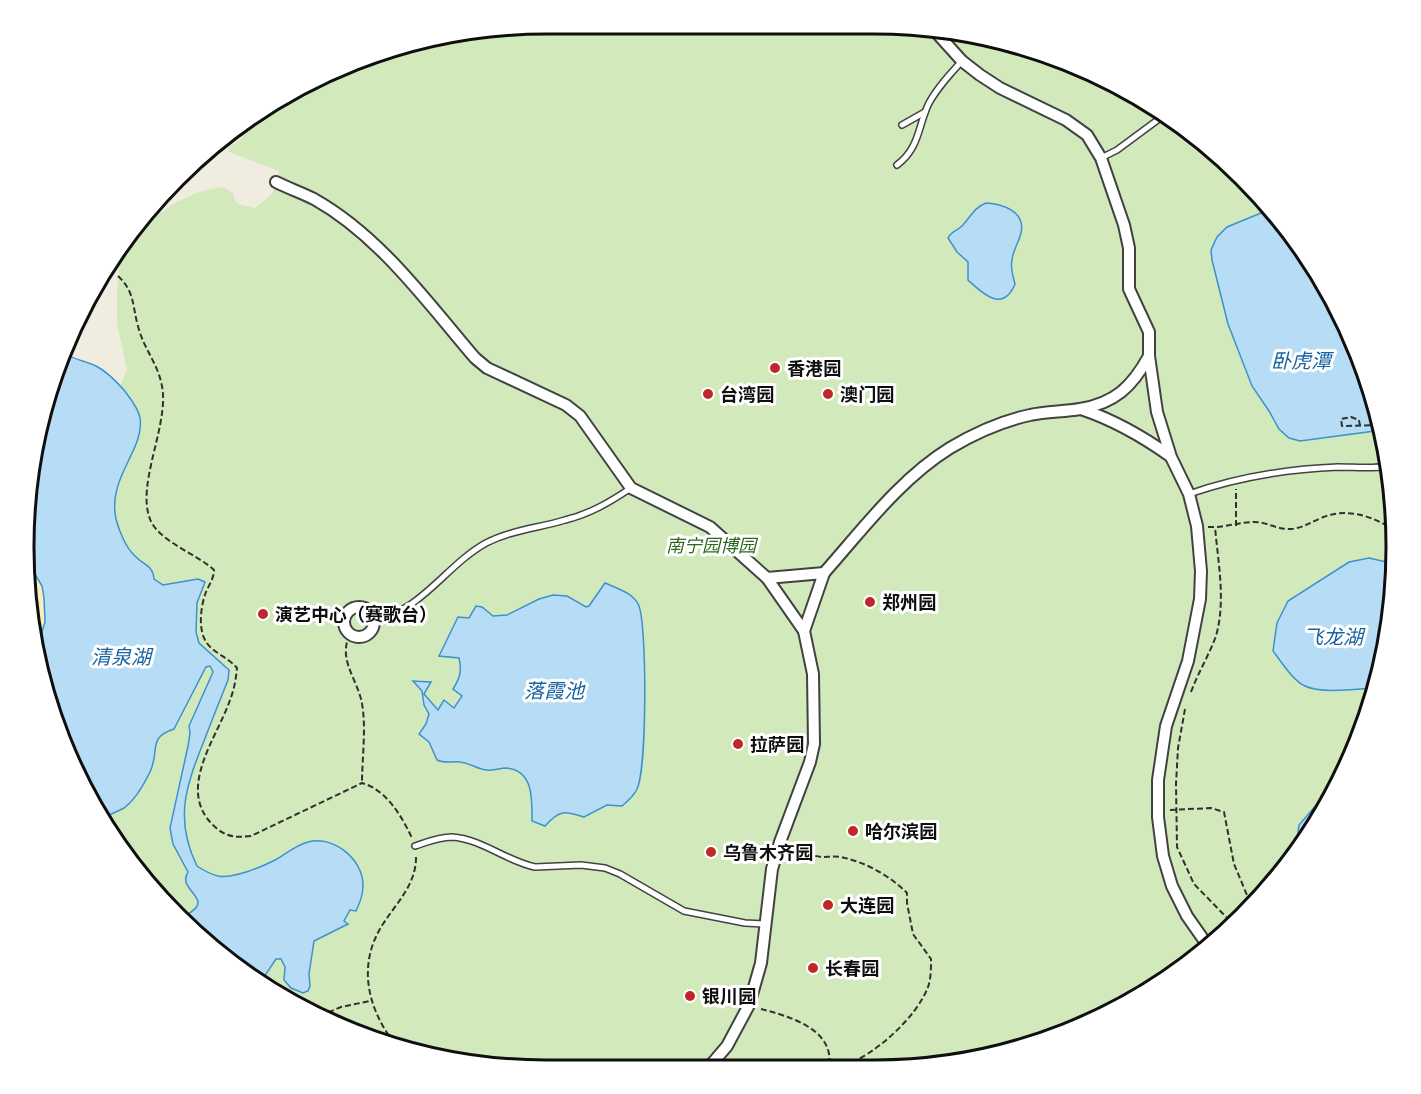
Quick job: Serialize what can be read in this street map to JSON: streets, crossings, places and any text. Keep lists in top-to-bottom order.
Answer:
{
  "water": [
    "卧虎潭",
    "飞龙湖",
    "清泉湖",
    "落霞池"
  ],
  "parks": ["南宁园博园"],
  "places": [
    "香港园",
    "台湾园",
    "澳门园",
    "郑州园",
    "演艺中心（赛歌台）",
    "拉萨园",
    "哈尔滨园",
    "乌鲁木齐园",
    "大连园",
    "长春园",
    "银川园"
  ]
}
